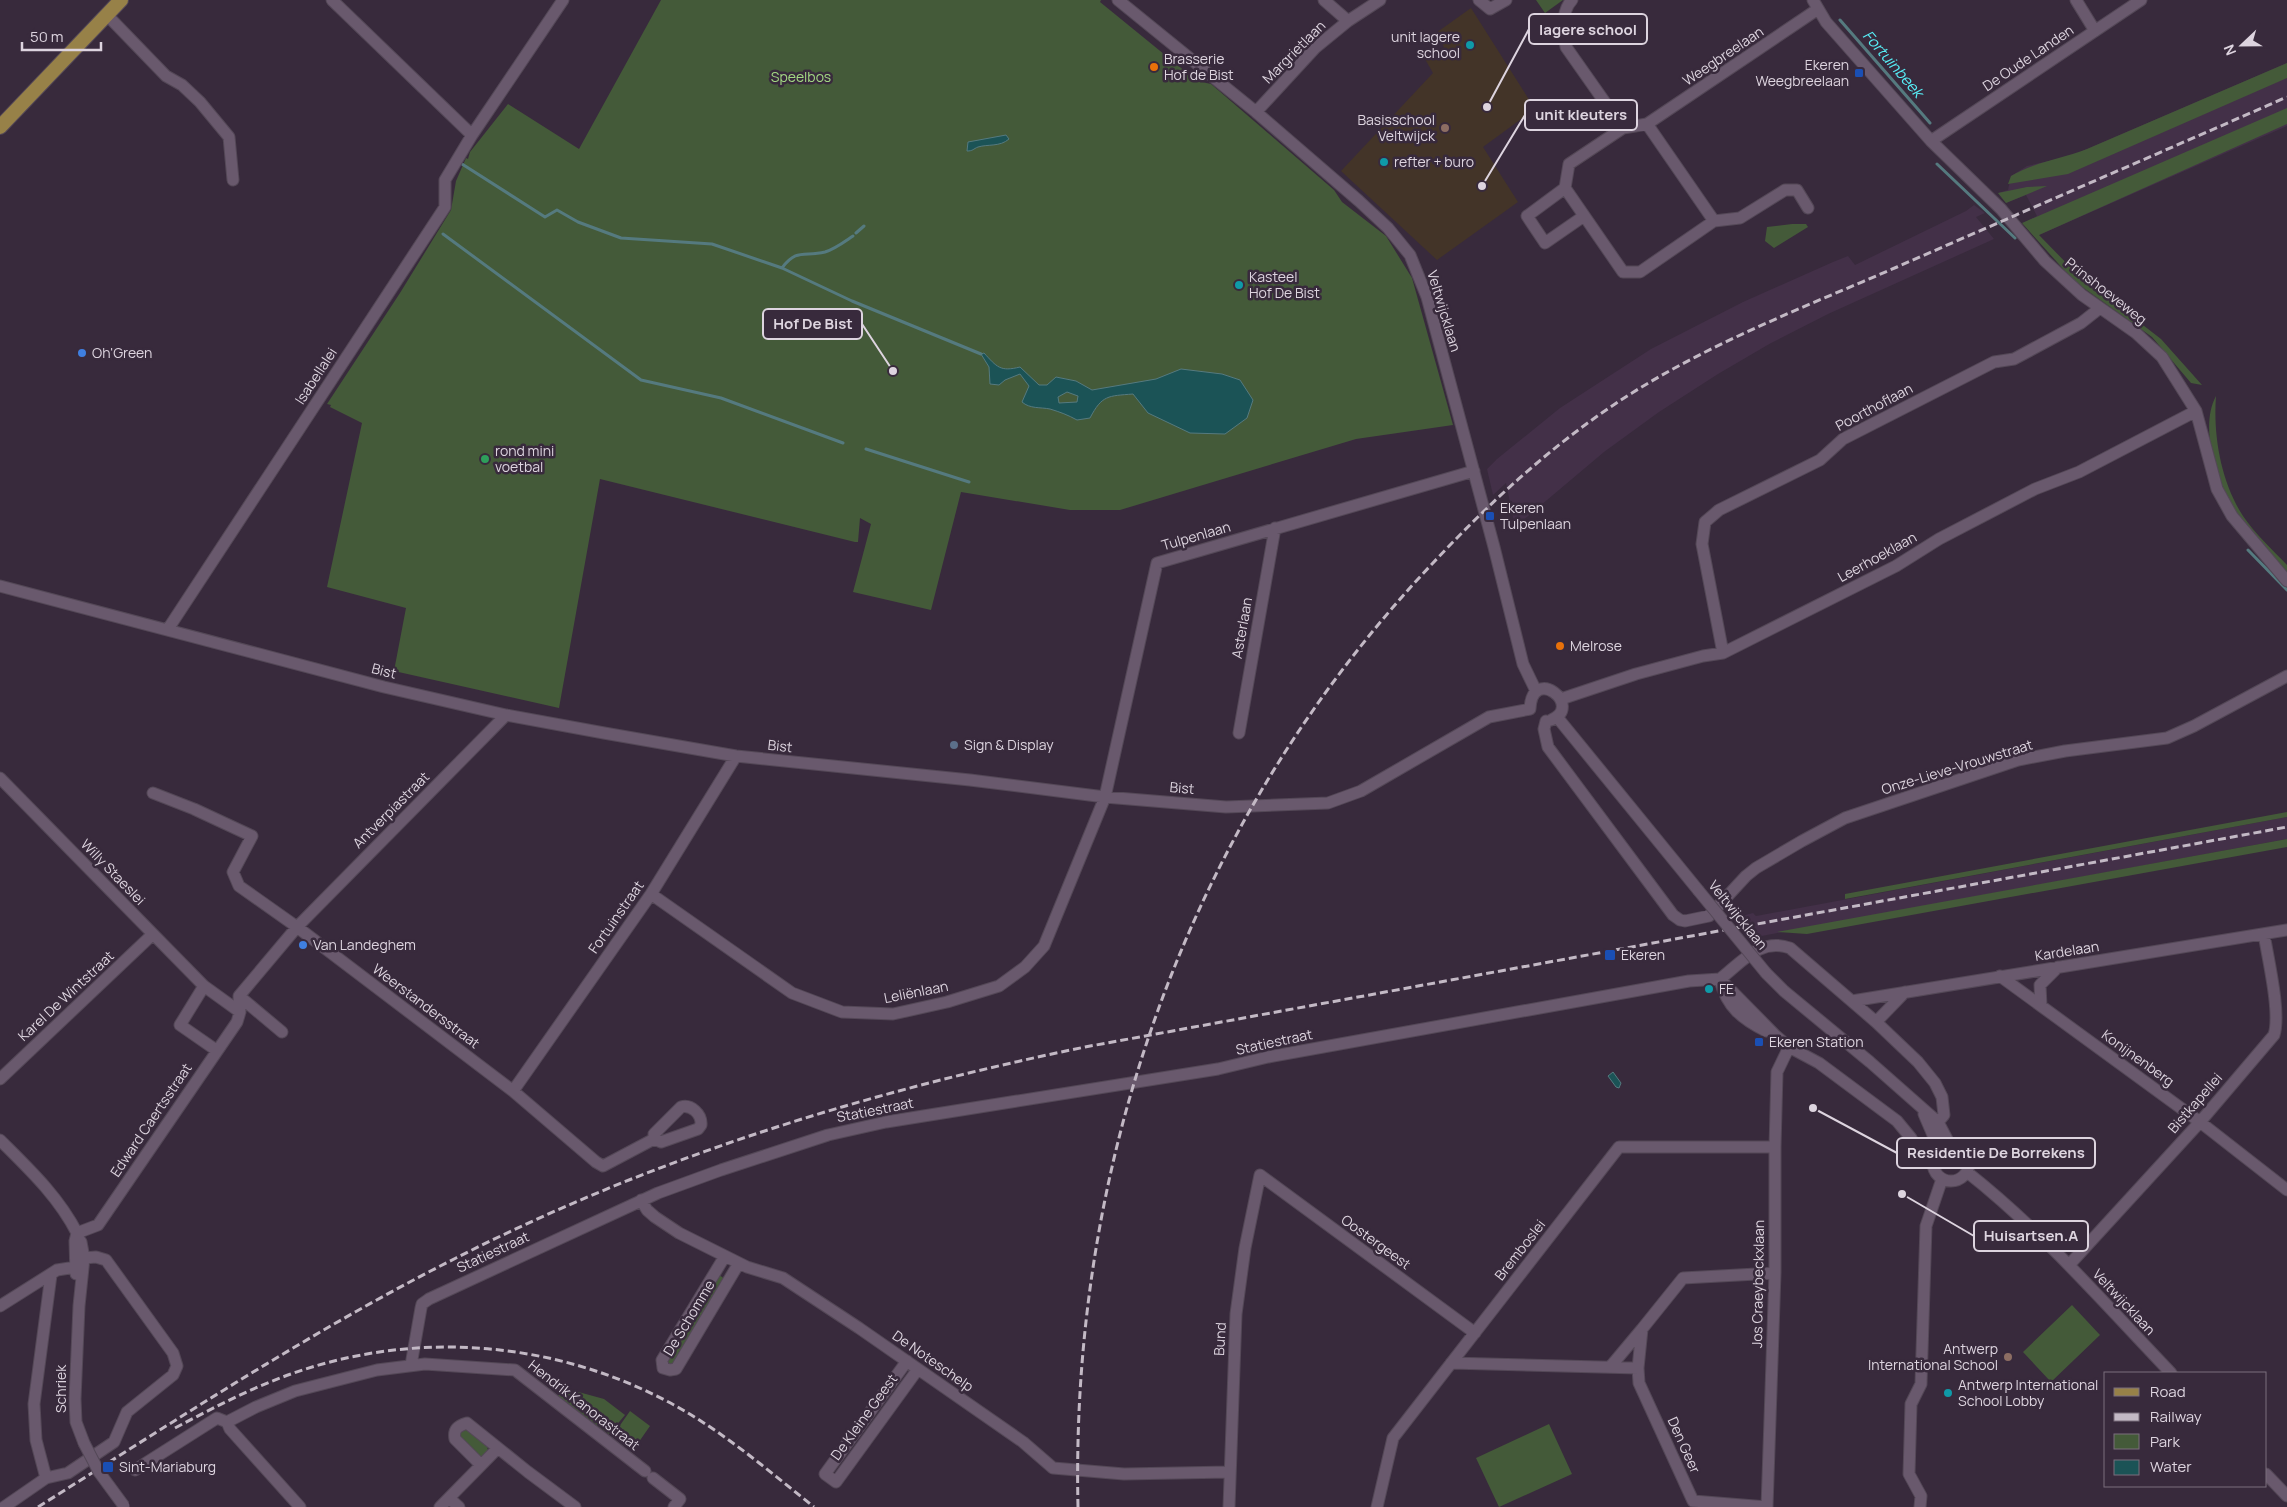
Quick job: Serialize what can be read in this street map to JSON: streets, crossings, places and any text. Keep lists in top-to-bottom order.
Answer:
{
  "streets": {
    "street": [
      "Margrietlaan",
      "Weegbreelaan",
      "De Oude Landen",
      "Prinshoeveweg",
      "Veltwijcklaan",
      "Isabellalei",
      "Poorthoflaan",
      "Tulpenlaan",
      "Leerhoeklaan",
      "Asterlaan",
      "Bist",
      "Onze-Lieve-Vrouwstraat",
      "Antverpiastraat",
      "Willy Staeslei",
      "Fortuinstraat",
      "Kardelaan",
      "Leliënlaan",
      "Karel De Wintstraat",
      "Weerstandersstraat",
      "Statiestraat",
      "Konijnenberg",
      "Bistkapellei",
      "Edward Caertsstraat",
      "Oostergeest",
      "Bremboslei",
      "Jos Craeybeckxlaan",
      "De Schomme",
      "Bund",
      "De Noteschelp",
      "Schriek",
      "Hendrik Kanorastraat",
      "De Kleine Geest",
      "Den Geer"
    ]
  },
  "crossings": [
    ["Margrietlaan", "Veltwijcklaan"],
    ["Weegbreelaan", "Prinshoeveweg"],
    ["De Oude Landen", "Prinshoeveweg"],
    ["Prinshoeveweg", "Poorthoflaan"],
    ["Prinshoeveweg", "Leerhoeklaan"],
    ["Veltwijcklaan", "Tulpenlaan"],
    ["Veltwijcklaan", "Leerhoeklaan"],
    ["Veltwijcklaan", "Bist"],
    ["Veltwijcklaan", "Onze-Lieve-Vrouwstraat"],
    ["Veltwijcklaan", "Bistkapellei"],
    ["Isabellalei", "Bist"],
    ["Poorthoflaan", "Leerhoeklaan"],
    ["Tulpenlaan", "Asterlaan"],
    ["Tulpenlaan", "Bist"],
    ["Tulpenlaan", "Leliënlaan"],
    ["Leerhoeklaan", "Bist"],
    ["Leerhoeklaan", "Onze-Lieve-Vrouwstraat"],
    ["Bist", "Onze-Lieve-Vrouwstraat"],
    ["Bist", "Antverpiastraat"],
    ["Bist", "Fortuinstraat"],
    ["Bist", "Leliënlaan"],
    ["Antverpiastraat", "Weerstandersstraat"],
    ["Willy Staeslei", "Karel De Wintstraat"],
    ["Willy Staeslei", "Edward Caertsstraat"],
    ["Fortuinstraat", "Leliënlaan"],
    ["Fortuinstraat", "Weerstandersstraat"],
    ["Kardelaan", "Konijnenberg"],
    ["Kardelaan", "Bistkapellei"],
    ["Statiestraat", "De Noteschelp"],
    ["Statiestraat", "Hendrik Kanorastraat"],
    ["Konijnenberg", "Bistkapellei"],
    ["Edward Caertsstraat", "Schriek"],
    ["Oostergeest", "Bremboslei"],
    ["Oostergeest", "Bund"],
    ["Bremboslei", "Jos Craeybeckxlaan"],
    ["Jos Craeybeckxlaan", "Den Geer"],
    ["De Schomme", "De Noteschelp"],
    ["Bund", "De Noteschelp"],
    ["De Noteschelp", "De Kleine Geest"]
  ],
  "water": ["Fortuinbeek"],
  "parks": ["Speelbos"],
  "places": {
    "other": [
      "unit lagere school",
      "Brasserie Hof de Bist",
      "lagere school",
      "Basisschool Veltwijck",
      "refter + buro",
      "unit kleuters",
      "Kasteel Hof De Bist",
      "Oh'Green",
      "Hof De Bist",
      "rond mini voetbal",
      "Melrose",
      "Sign & Display",
      "Van Landeghem",
      "FE",
      "Residentie De Borrekens",
      "Huisartsen.A",
      "Antwerp International School",
      "Antwerp International School Lobby"
    ],
    "transit": [
      "Ekeren Weegbreelaan",
      "Ekeren Tulpenlaan",
      "Ekeren",
      "Ekeren Station",
      "Sint-Mariaburg"
    ]
  },
  "legend": [
    "Road",
    "Railway",
    "Park",
    "Water"
  ],
  "scale_bar": "50 m",
  "north": "left"
}
